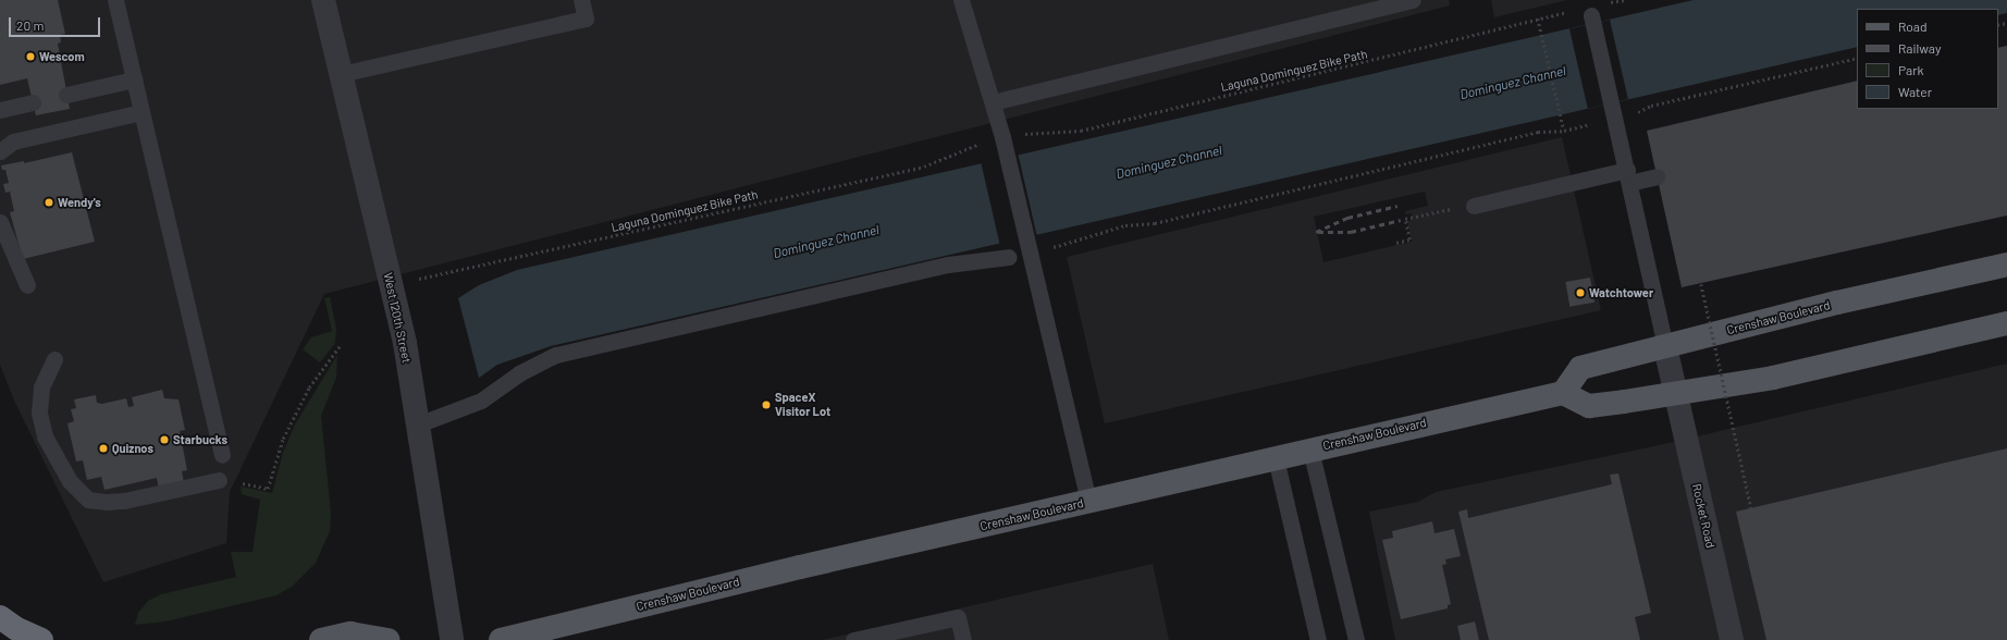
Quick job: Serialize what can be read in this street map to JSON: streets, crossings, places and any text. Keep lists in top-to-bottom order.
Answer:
{
  "streets": {
    "main road": ["Crenshaw Boulevard"],
    "street": ["West 120th Street", "Rocket Road"],
    "path": ["Laguna Dominguez Bike Path"]
  },
  "crossings": [
    ["Laguna Dominguez Bike Path", "West 120th Street"],
    ["Crenshaw Boulevard", "Rocket Road"]
  ],
  "water": ["Dominguez Channel"],
  "places": [
    "Wescom",
    "Wendy's",
    "Watchtower",
    "SpaceX Visitor Lot",
    "Starbucks",
    "Quiznos"
  ],
  "legend": [
    "Road",
    "Railway",
    "Park",
    "Water"
  ],
  "scale_bar": "20 m"
}
